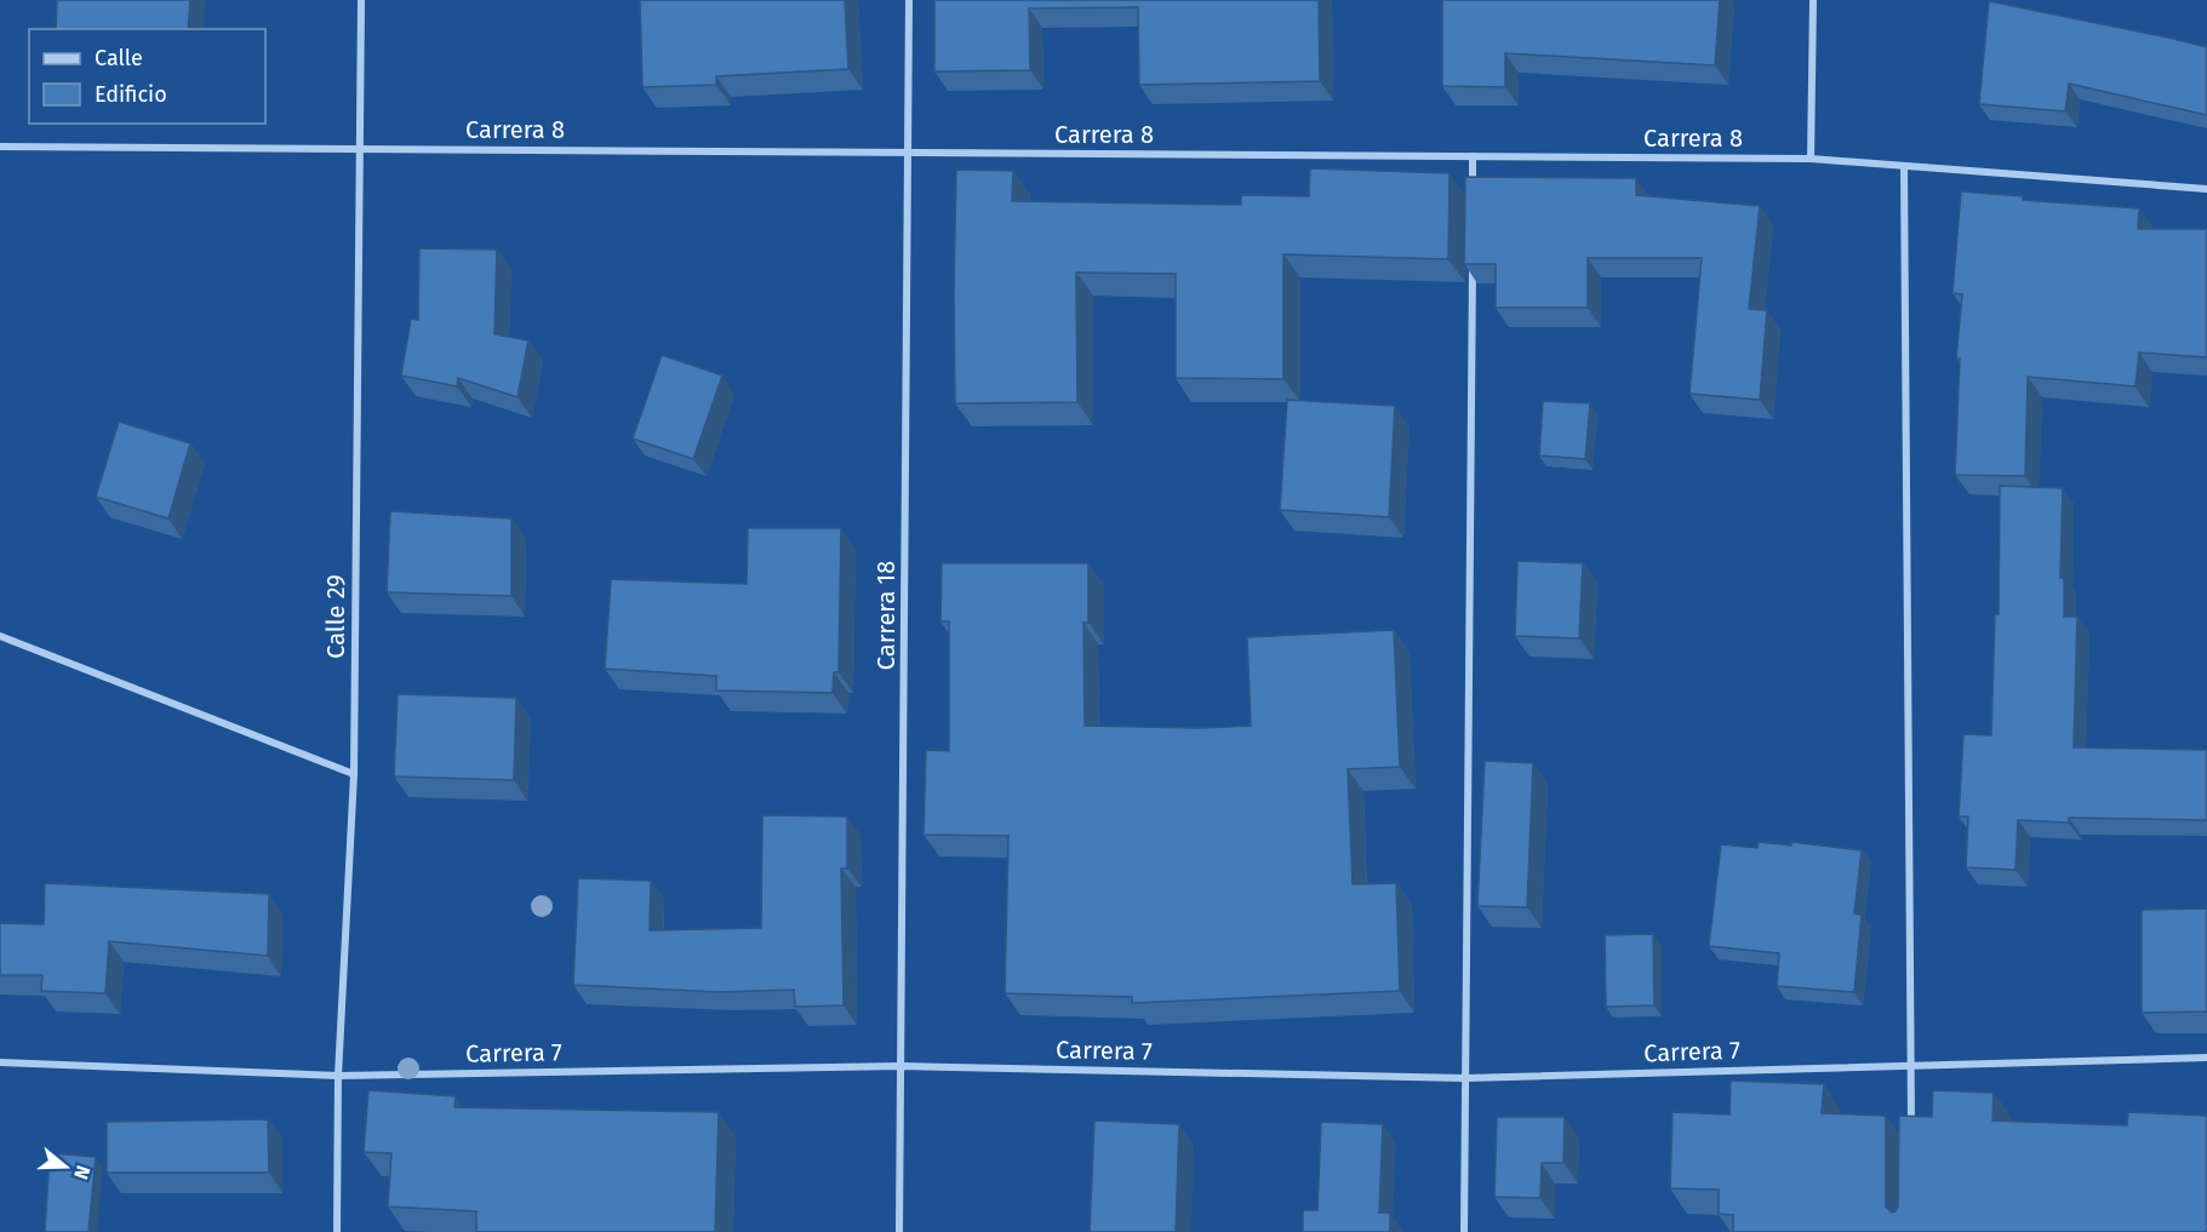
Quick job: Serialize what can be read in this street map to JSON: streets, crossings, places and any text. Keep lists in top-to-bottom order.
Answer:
{
  "streets": {
    "street": [
      "Carrera 8",
      "Carrera 18",
      "Calle 29",
      "Carrera 7"
    ]
  },
  "crossings": [
    ["Carrera 8", "Carrera 18"],
    ["Carrera 8", "Calle 29"],
    ["Carrera 18", "Carrera 7"],
    ["Calle 29", "Carrera 7"]
  ],
  "legend": ["Calle", "Edificio"],
  "north": "right"
}
